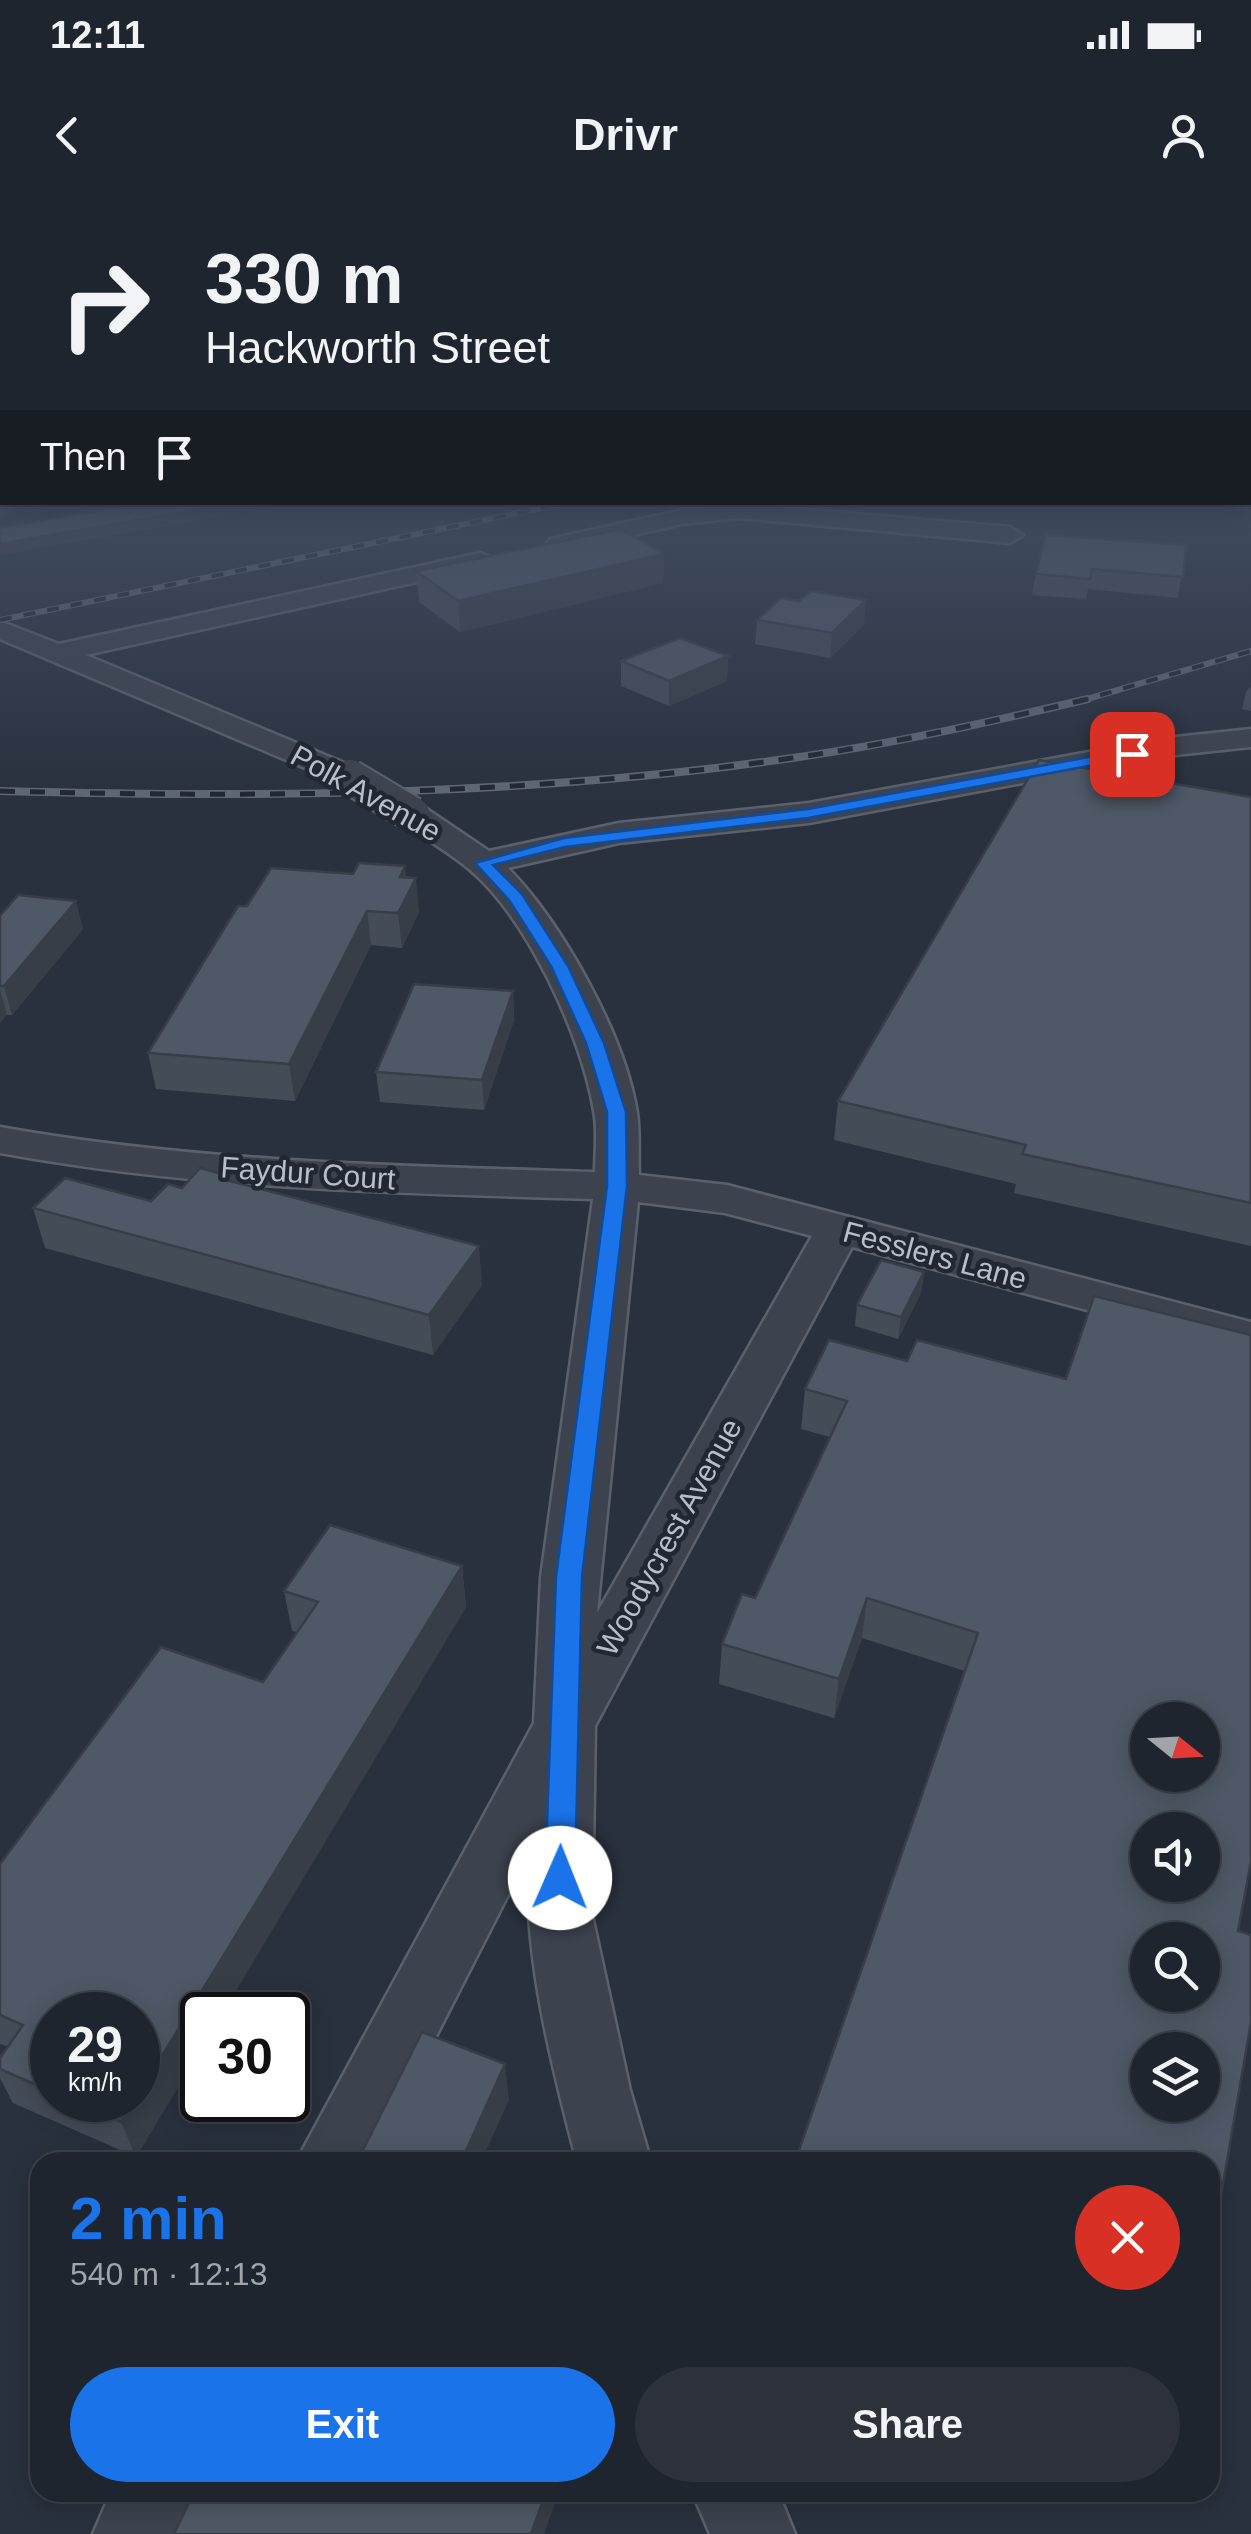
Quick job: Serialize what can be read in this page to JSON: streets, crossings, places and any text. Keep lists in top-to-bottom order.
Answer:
{
  "streets": {
    "street": [
      "Polk Avenue",
      "Faydur Court",
      "Fesslers Lane",
      "Woodycrest Avenue"
    ]
  },
  "crossings": [
    ["Polk Avenue", "Faydur Court"],
    ["Polk Avenue", "Fesslers Lane"],
    ["Polk Avenue", "Woodycrest Avenue"],
    ["Faydur Court", "Fesslers Lane"],
    ["Fesslers Lane", "Woodycrest Avenue"]
  ],
  "north": "right",
  "page": {
    "status": "12:11",
    "header": "Drivr",
    "turn": ["330 m", "Hackworth Street"],
    "then": "Then",
    "speed": "29 km/h",
    "limit": "30",
    "heading": ["2 min", "540 m · 12:13"],
    "buttons": ["Exit", "Share"]
  }
}
